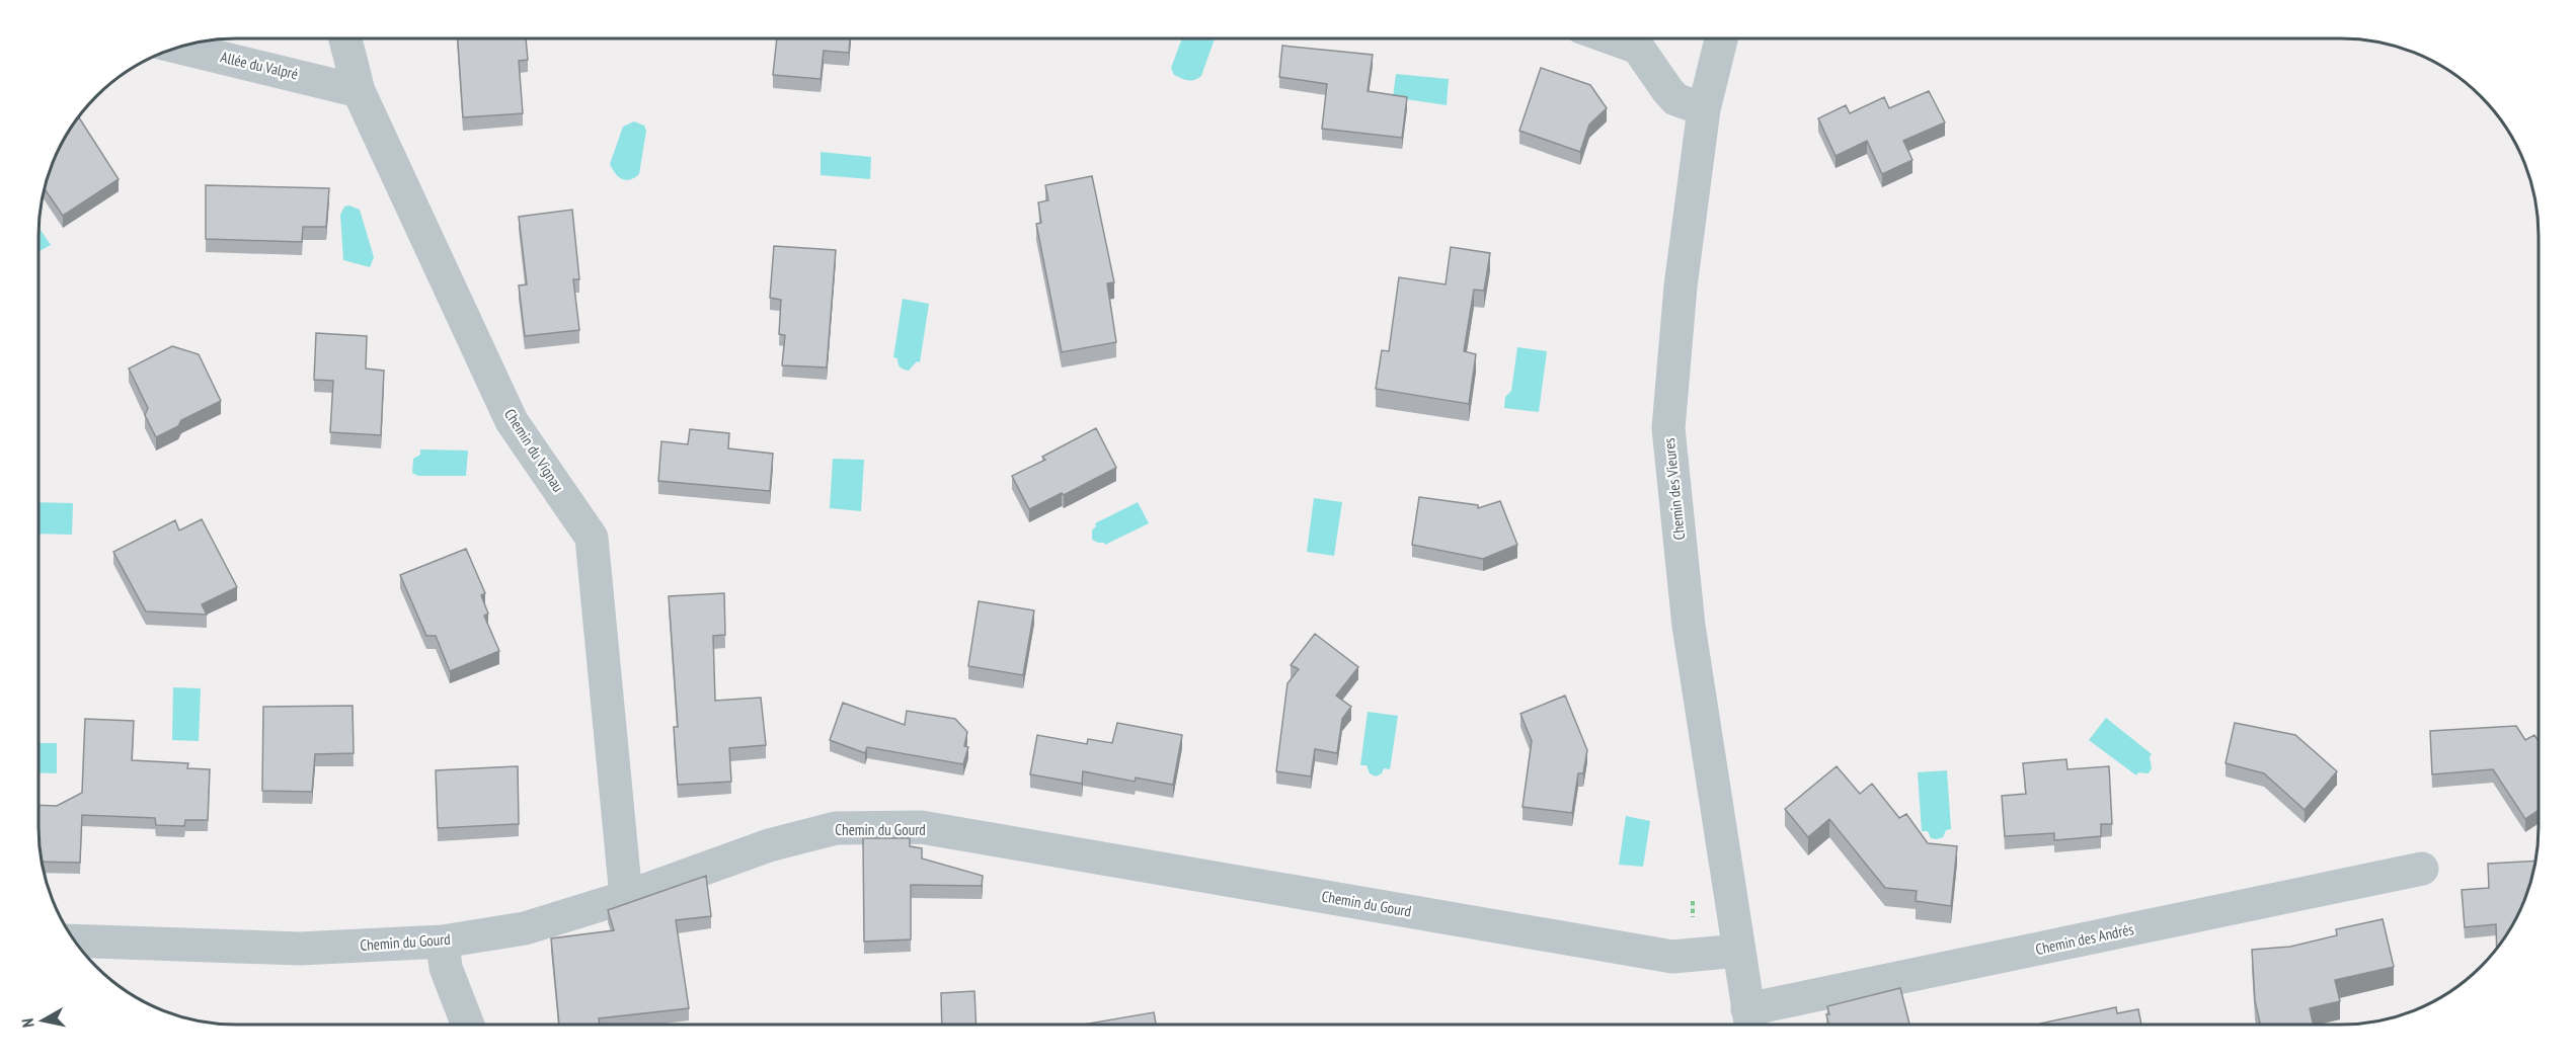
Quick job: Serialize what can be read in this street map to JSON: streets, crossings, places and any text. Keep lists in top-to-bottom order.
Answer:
{
  "streets": {
    "street": [
      "Allée du Valpré",
      "Chemin du Vignau",
      "Chemin des Vieures",
      "Chemin du Gourd",
      "Chemin des Andrés"
    ]
  },
  "crossings": [
    ["Allée du Valpré", "Chemin du Vignau"],
    ["Chemin du Vignau", "Chemin du Gourd"],
    ["Chemin des Vieures", "Chemin du Gourd"],
    ["Chemin des Vieures", "Chemin des Andrés"],
    ["Chemin du Gourd", "Chemin des Andrés"]
  ],
  "north": "left"
}
